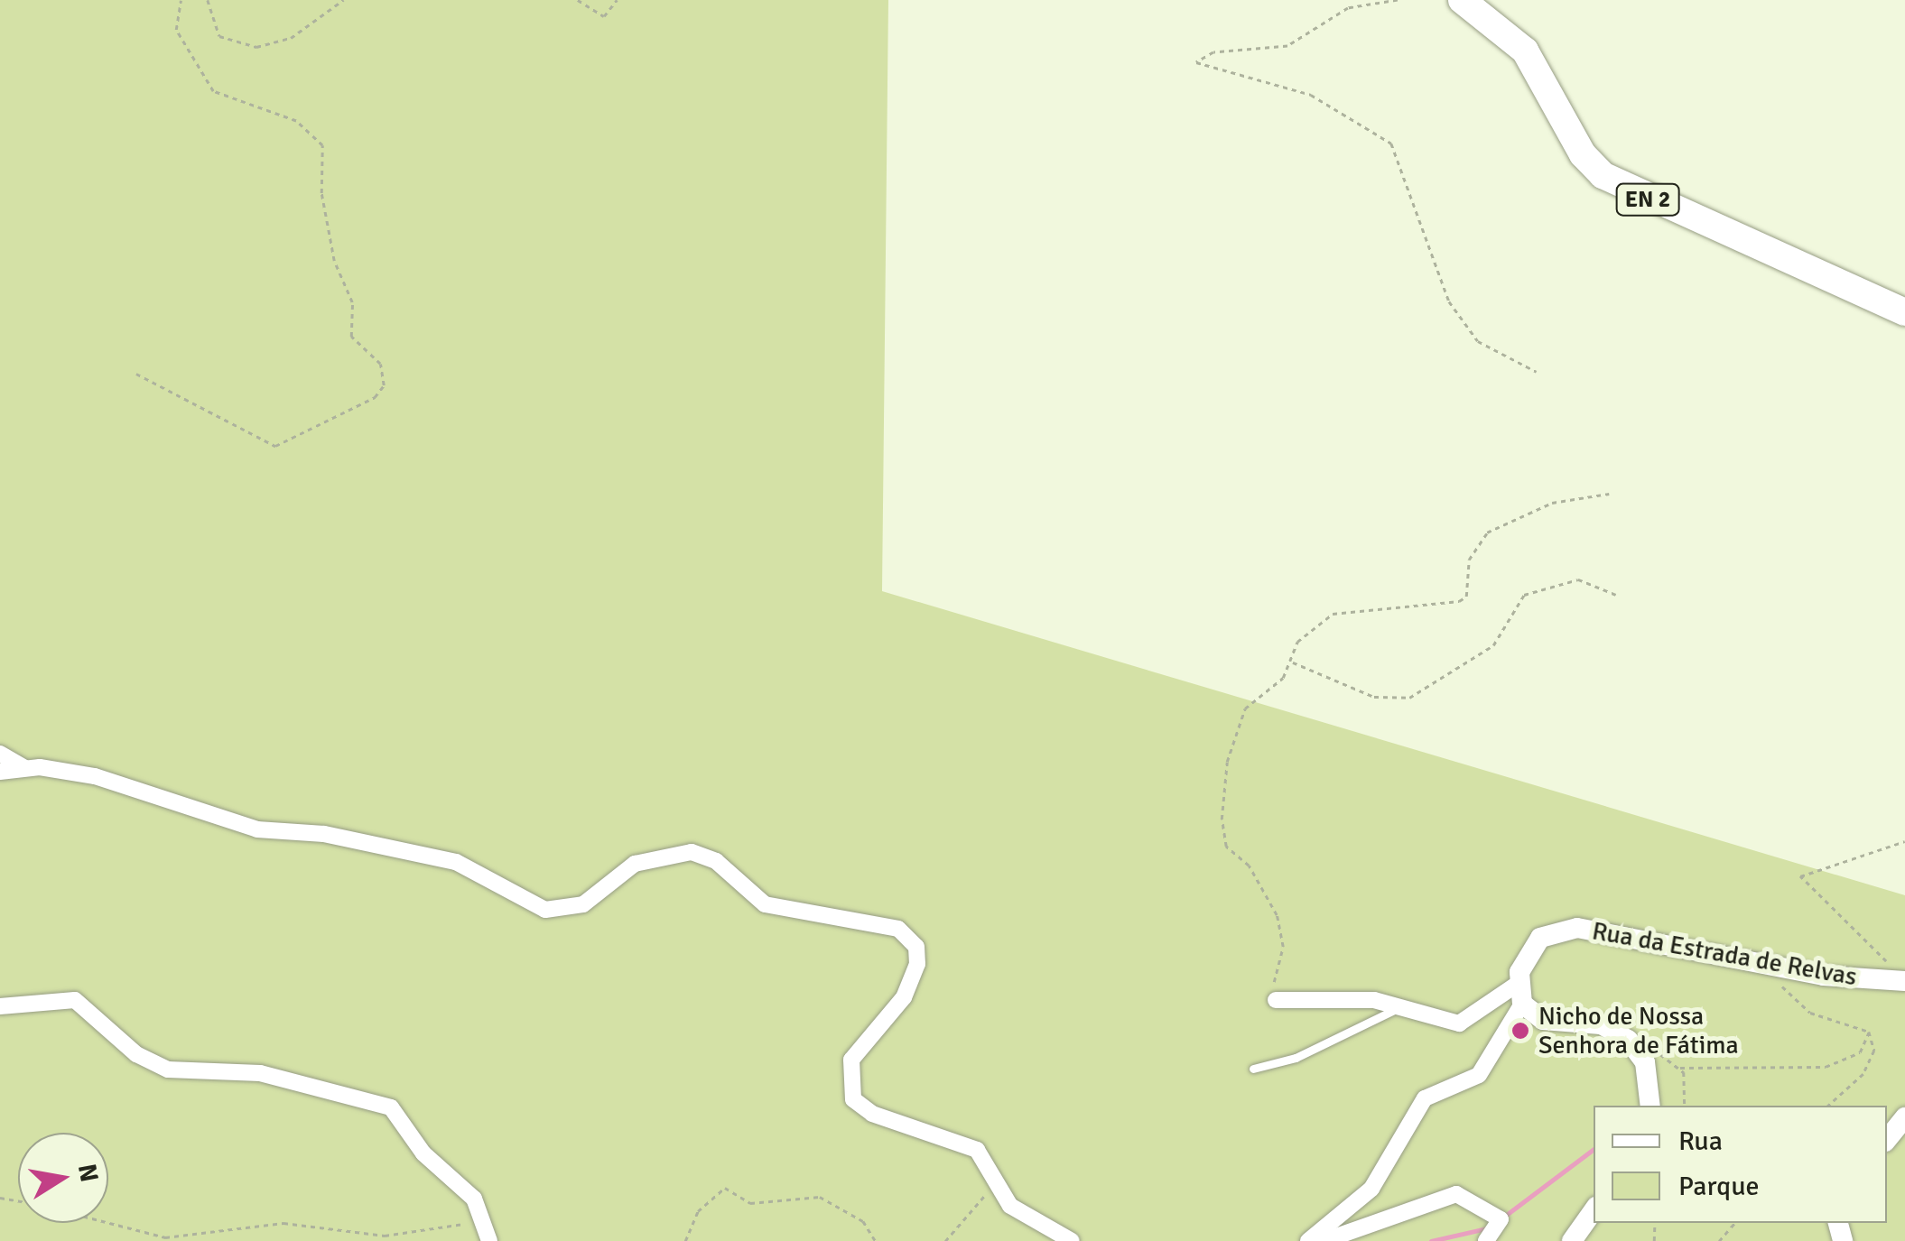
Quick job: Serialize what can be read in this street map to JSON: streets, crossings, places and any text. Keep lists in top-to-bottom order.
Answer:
{
  "streets": {
    "main road": ["EN 2"],
    "street": ["Rua da Estrada de Relvas"]
  },
  "places": ["Nicho de Nossa Senhora de Fátima"],
  "legend": ["Rua", "Parque"],
  "north": "right"
}
